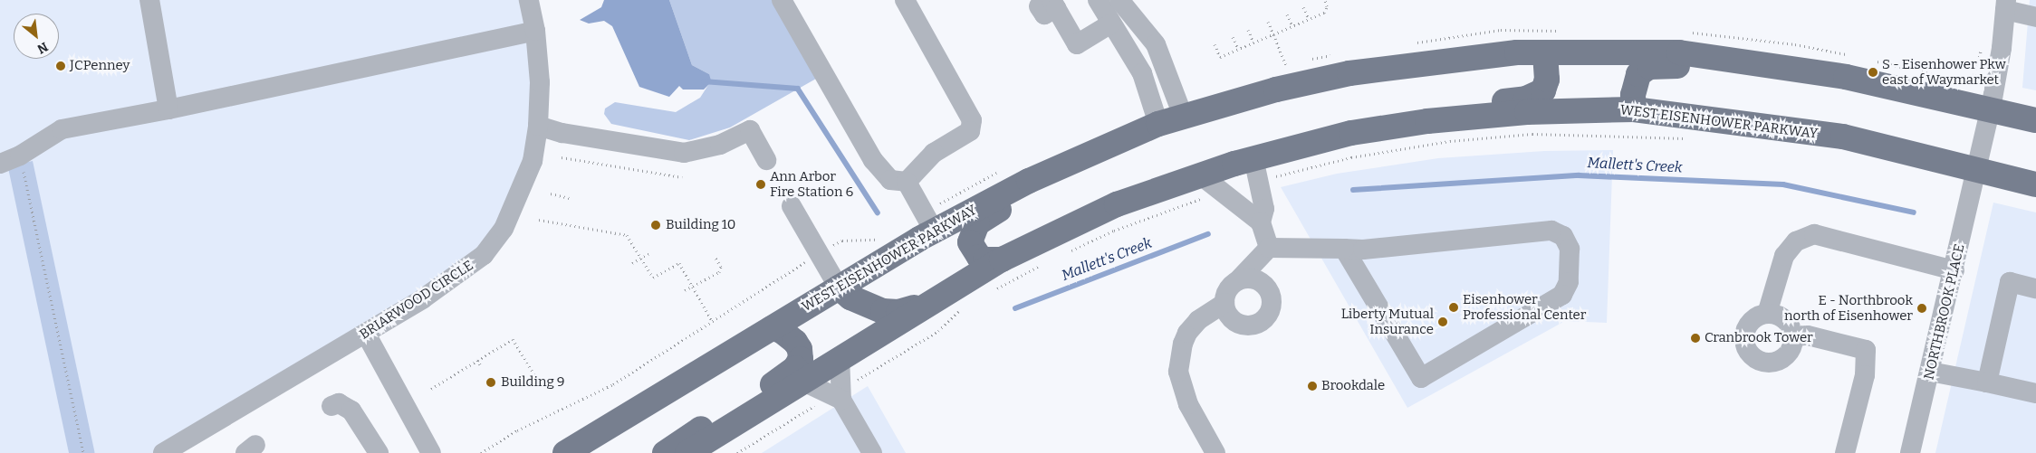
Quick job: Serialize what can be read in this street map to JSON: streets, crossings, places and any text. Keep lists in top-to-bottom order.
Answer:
{
  "streets": {
    "main road": ["WEST EISENHOWER PARKWAY"],
    "street": ["BRIARWOOD CIRCLE", "NORTHBROOK PLACE"]
  },
  "crossings": [
    ["WEST EISENHOWER PARKWAY", "NORTHBROOK PLACE"]
  ],
  "water": ["Mallett's Creek"],
  "places": [
    "JCPenney",
    "S - Eisenhower Pkw east of Waymarket",
    "Ann Arbor Fire Station 6",
    "Building 10",
    "Eisenhower Professional Center",
    "E - Northbrook north of Eisenhower",
    "Liberty Mutual Insurance",
    "Cranbrook Tower",
    "Building 9",
    "Brookdale"
  ],
  "north": "bottom right"
}
